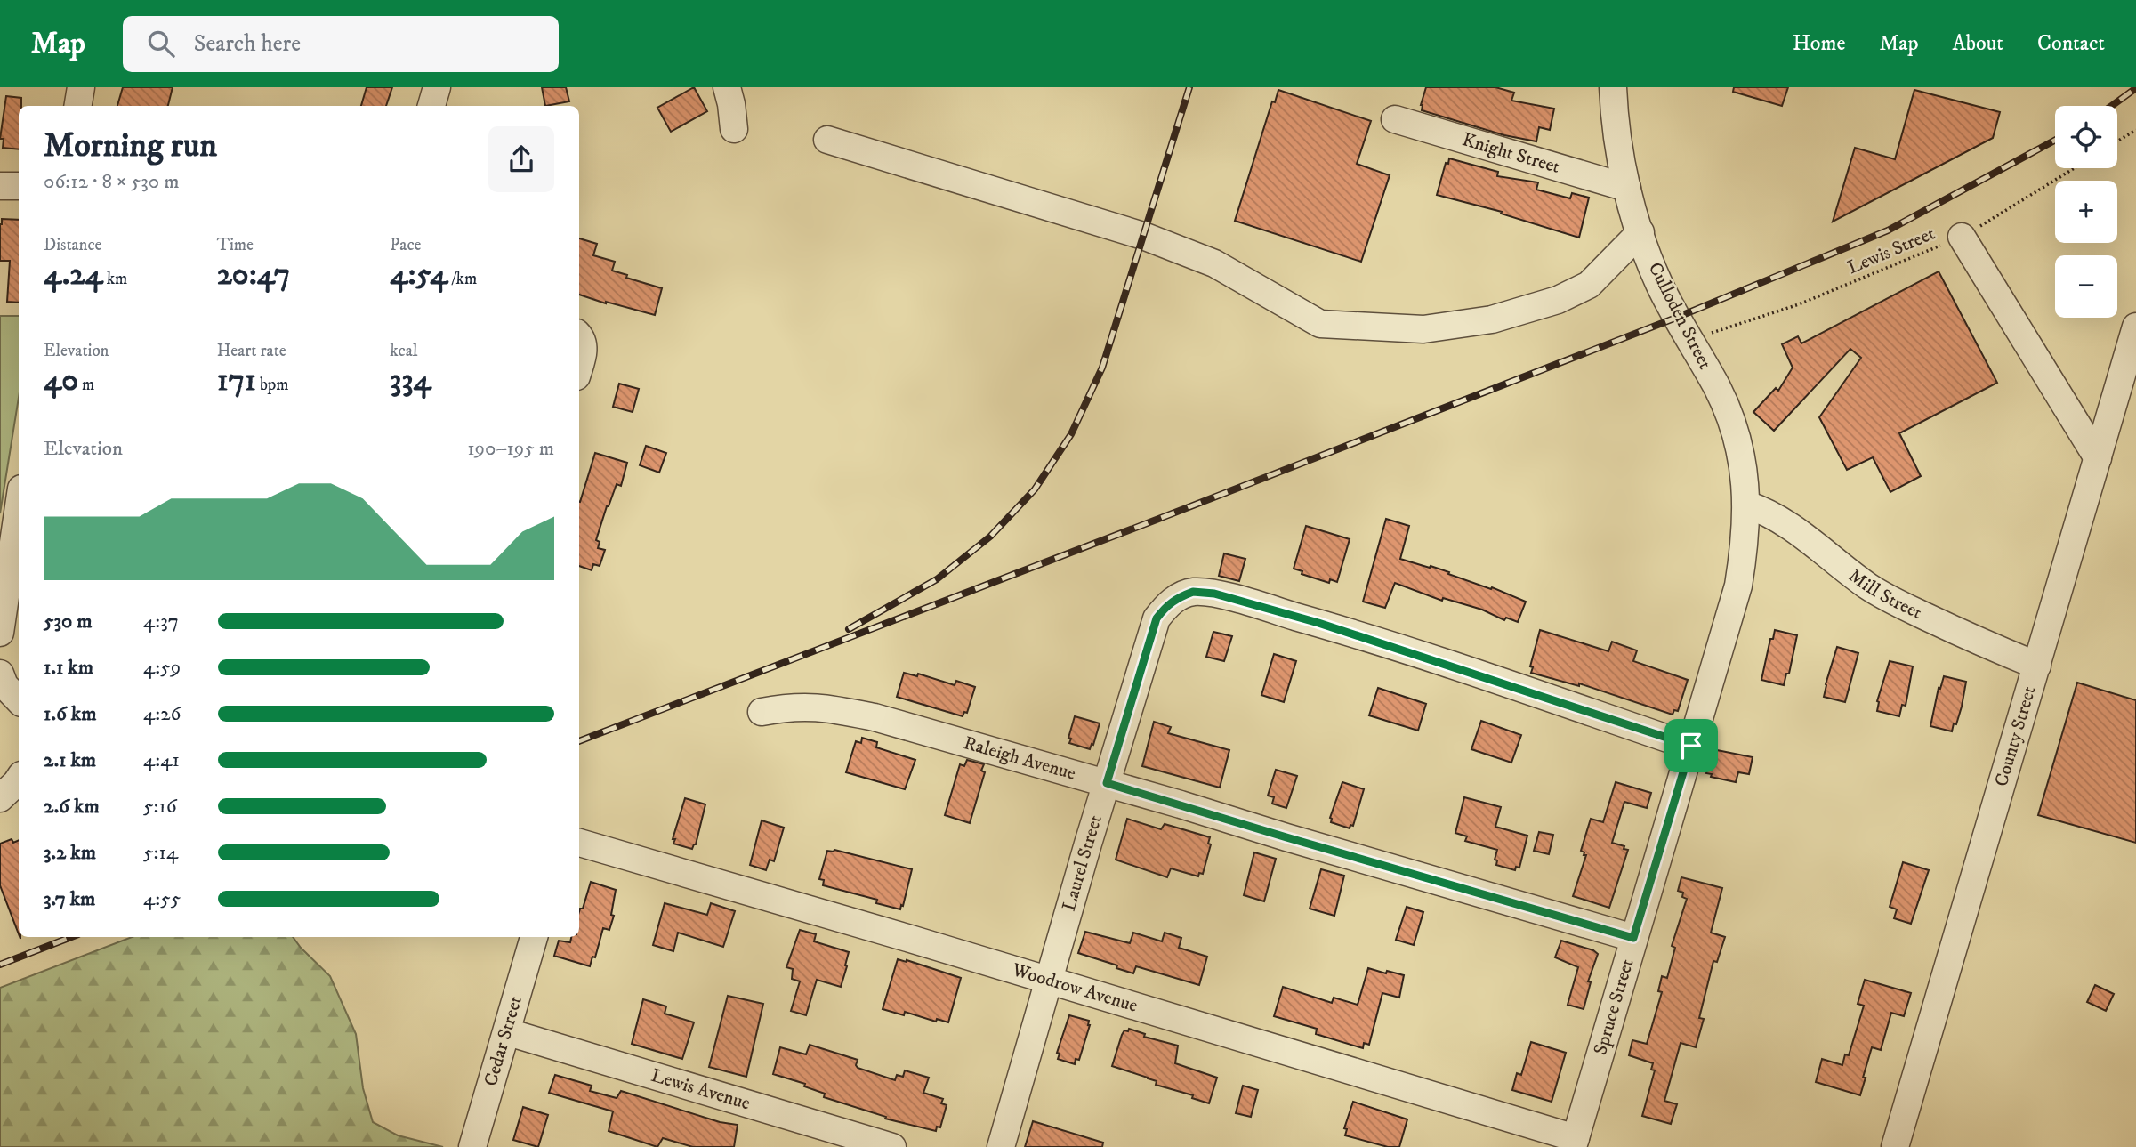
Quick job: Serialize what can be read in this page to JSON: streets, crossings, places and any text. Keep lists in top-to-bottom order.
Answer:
{
  "streets": {
    "street": [
      "Knight Street",
      "Culloden Street",
      "Mill Street",
      "County Street",
      "Raleigh Avenue",
      "Laurel Street",
      "Woodrow Avenue",
      "Spruce Street",
      "Cedar Street",
      "Lewis Avenue"
    ],
    "path": ["Lewis Street"]
  },
  "crossings": [
    ["Knight Street", "Culloden Street"],
    ["Lewis Street", "Culloden Street"],
    ["Culloden Street", "Mill Street"],
    ["Culloden Street", "Spruce Street"],
    ["Mill Street", "County Street"],
    ["Mill Street", "Spruce Street"],
    ["Raleigh Avenue", "Laurel Street"],
    ["Raleigh Avenue", "Spruce Street"],
    ["Laurel Street", "Woodrow Avenue"],
    ["Laurel Street", "Spruce Street"],
    ["Woodrow Avenue", "Spruce Street"],
    ["Cedar Street", "Lewis Avenue"]
  ],
  "page": {
    "header": "Map",
    "search": "Search here",
    "nav": [
      "Home",
      "Map",
      "About",
      "Contact"
    ],
    "map_buttons": ["+", "−"],
    "heading": ["Morning run", "06:12 · 8 × 530 m"],
    "stats": [
      ["Distance", "4.24 km"],
      ["Time", "20:47"],
      ["Pace", "4:54 /km"],
      ["Elevation", "40 m"],
      ["Heart rate", "171 bpm"],
      ["kcal", "334"]
    ],
    "chart": ["Elevation", "190–195 m"],
    "list": [
      {
        "name": "530 m",
        "note": "4:37"
      },
      {
        "name": "1.1 km",
        "note": "4:59"
      },
      {
        "name": "1.6 km",
        "note": "4:26"
      },
      {
        "name": "2.1 km",
        "note": "4:41"
      },
      {
        "name": "2.6 km",
        "note": "5:16"
      },
      {
        "name": "3.2 km",
        "note": "5:14"
      },
      {
        "name": "3.7 km",
        "note": "4:55"
      }
    ]
  }
}
